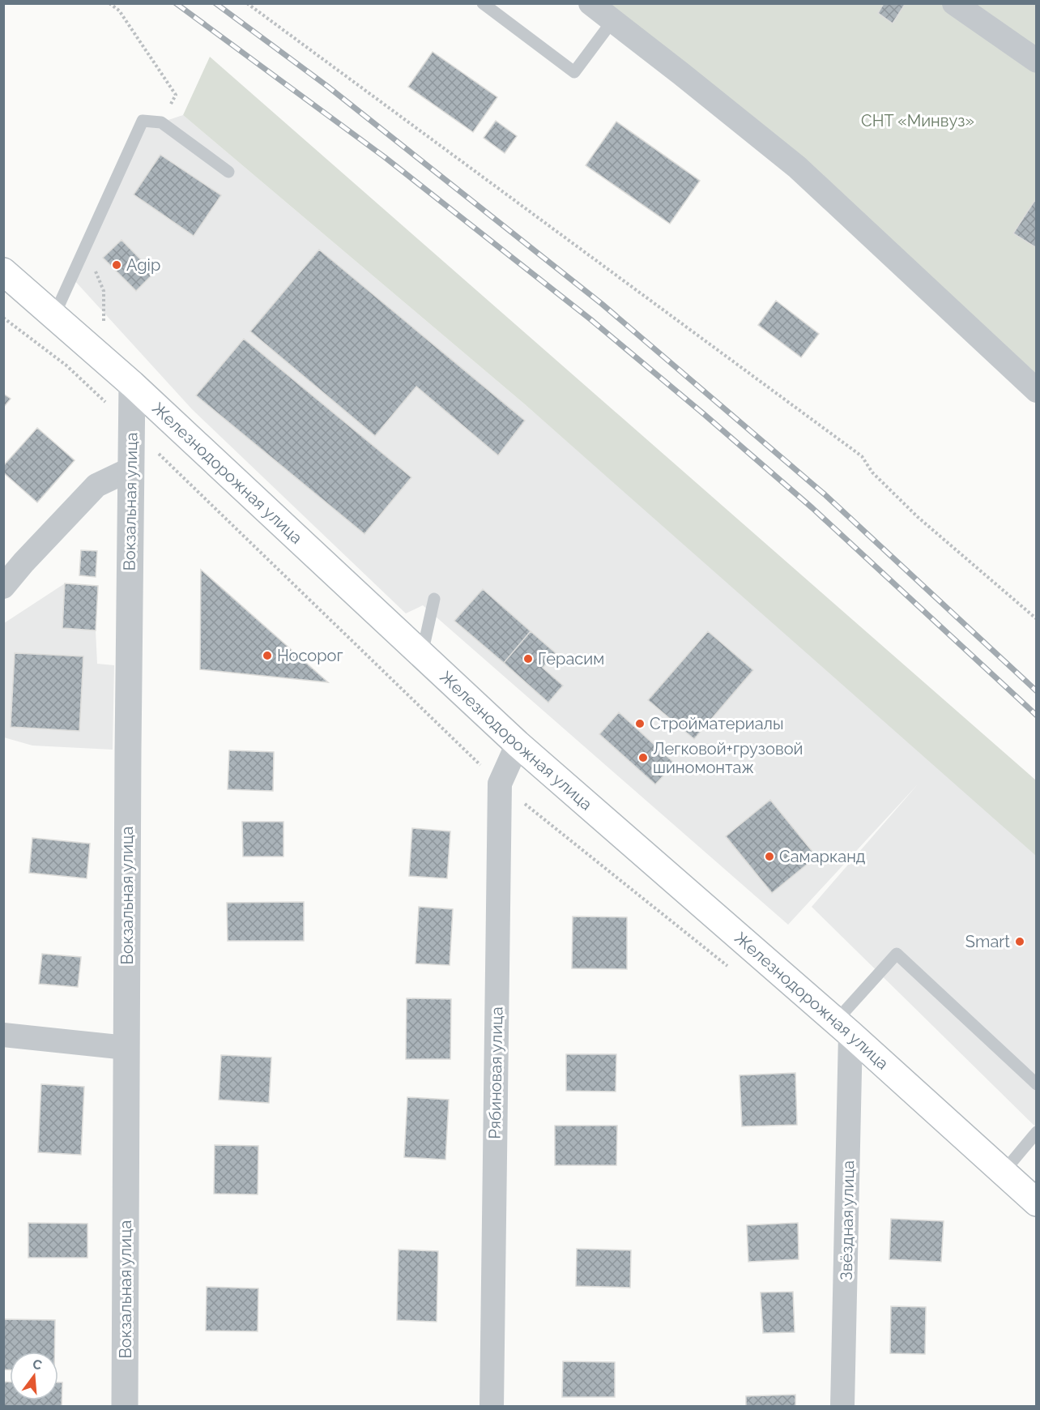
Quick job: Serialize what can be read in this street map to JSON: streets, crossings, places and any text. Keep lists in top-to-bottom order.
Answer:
{
  "streets": {
    "main road": ["Железнодорожная улица"],
    "street": ["Вокзальная улица", "Рябиновая улица", "Звёздная улица"]
  },
  "crossings": [
    ["Железнодорожная улица", "Вокзальная улица"],
    ["Железнодорожная улица", "Рябиновая улица"],
    ["Железнодорожная улица", "Звёздная улица"]
  ],
  "parks": ["СНТ «Минвуз»"],
  "places": [
    "Agip",
    "Носорог",
    "Герасим",
    "Стройматериалы",
    "Легковой+грузовой шиномонтаж",
    "Самарканд",
    "Smart"
  ],
  "north": "top"
}
